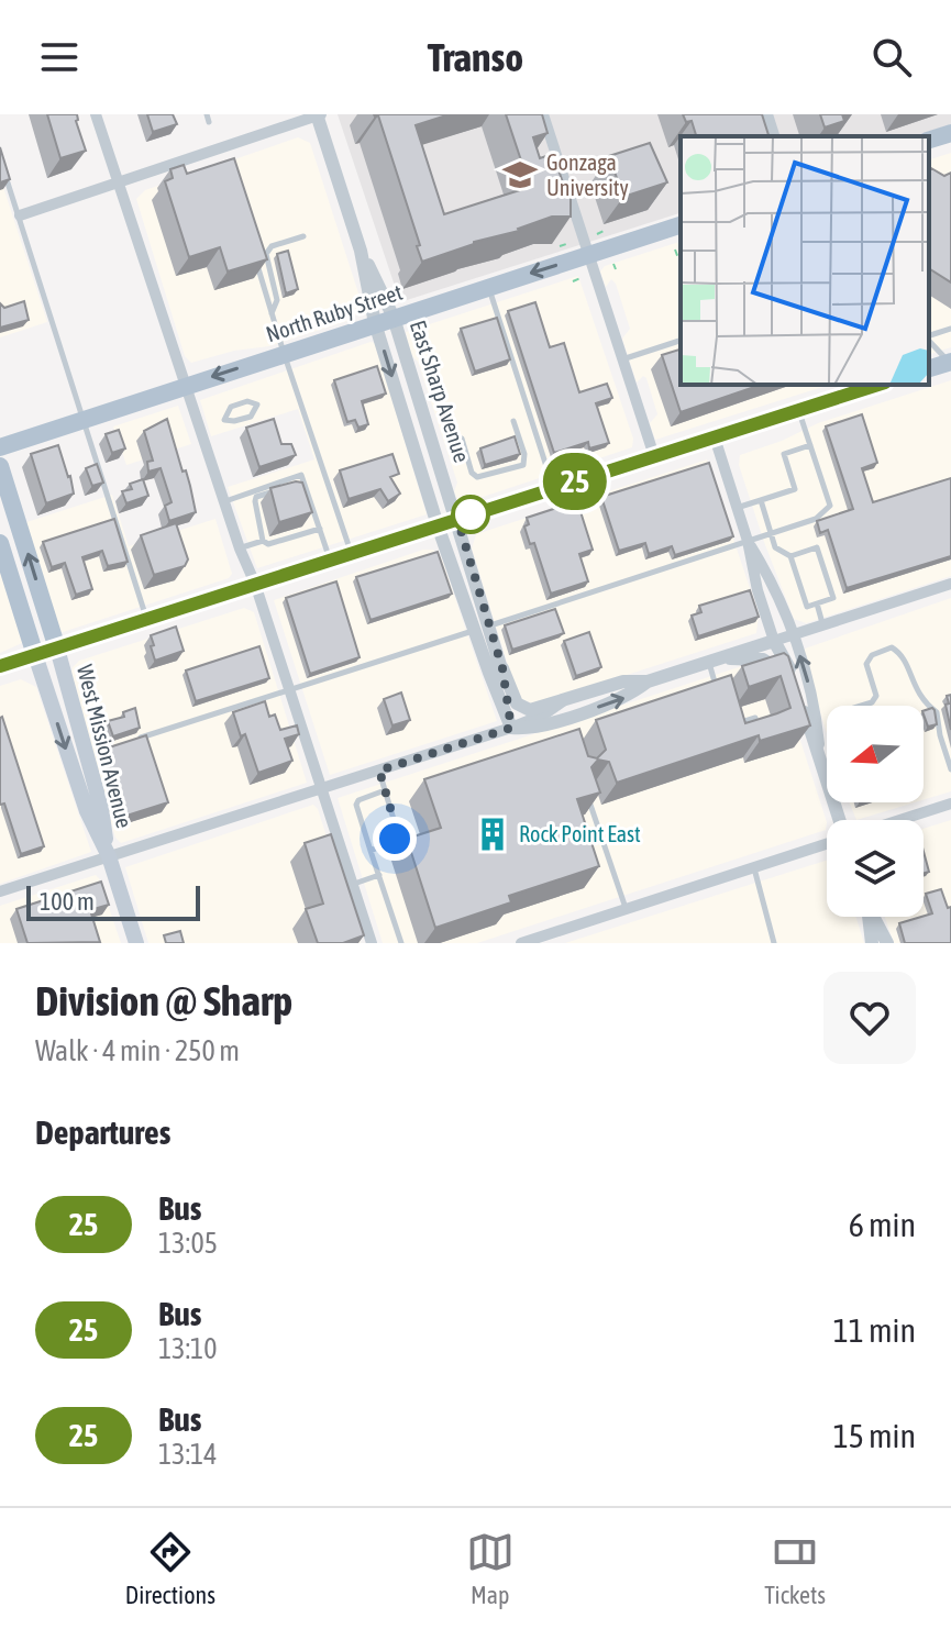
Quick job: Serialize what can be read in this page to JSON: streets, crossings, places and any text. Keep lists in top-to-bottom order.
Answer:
{
  "streets": {
    "main road": ["North Ruby Street", "West Mission Avenue"],
    "street": ["East Sharp Avenue"]
  },
  "crossings": [
    ["North Ruby Street", "East Sharp Avenue"]
  ],
  "places": {
    "school or university": ["Gonzaga University"],
    "building": ["Rock Point East"]
  },
  "lines": ["bus line 25"],
  "scale_bar": "100 m",
  "north": "left",
  "page": {
    "header": "Transo",
    "on_map": "25",
    "scale": "100 m",
    "heading": [
      ["Division @ Sharp", "Walk · 4 min · 250 m"],
      "Departures"
    ],
    "list": [
      {
        "mark": "25",
        "name": "Bus",
        "note": "13:05",
        "value": "6 min"
      },
      {
        "mark": "25",
        "name": "Bus",
        "note": "13:10",
        "value": "11 min"
      },
      {
        "mark": "25",
        "name": "Bus",
        "note": "13:14",
        "value": "15 min"
      }
    ],
    "tabs": ["Directions", "Map", "Tickets"]
  }
}
